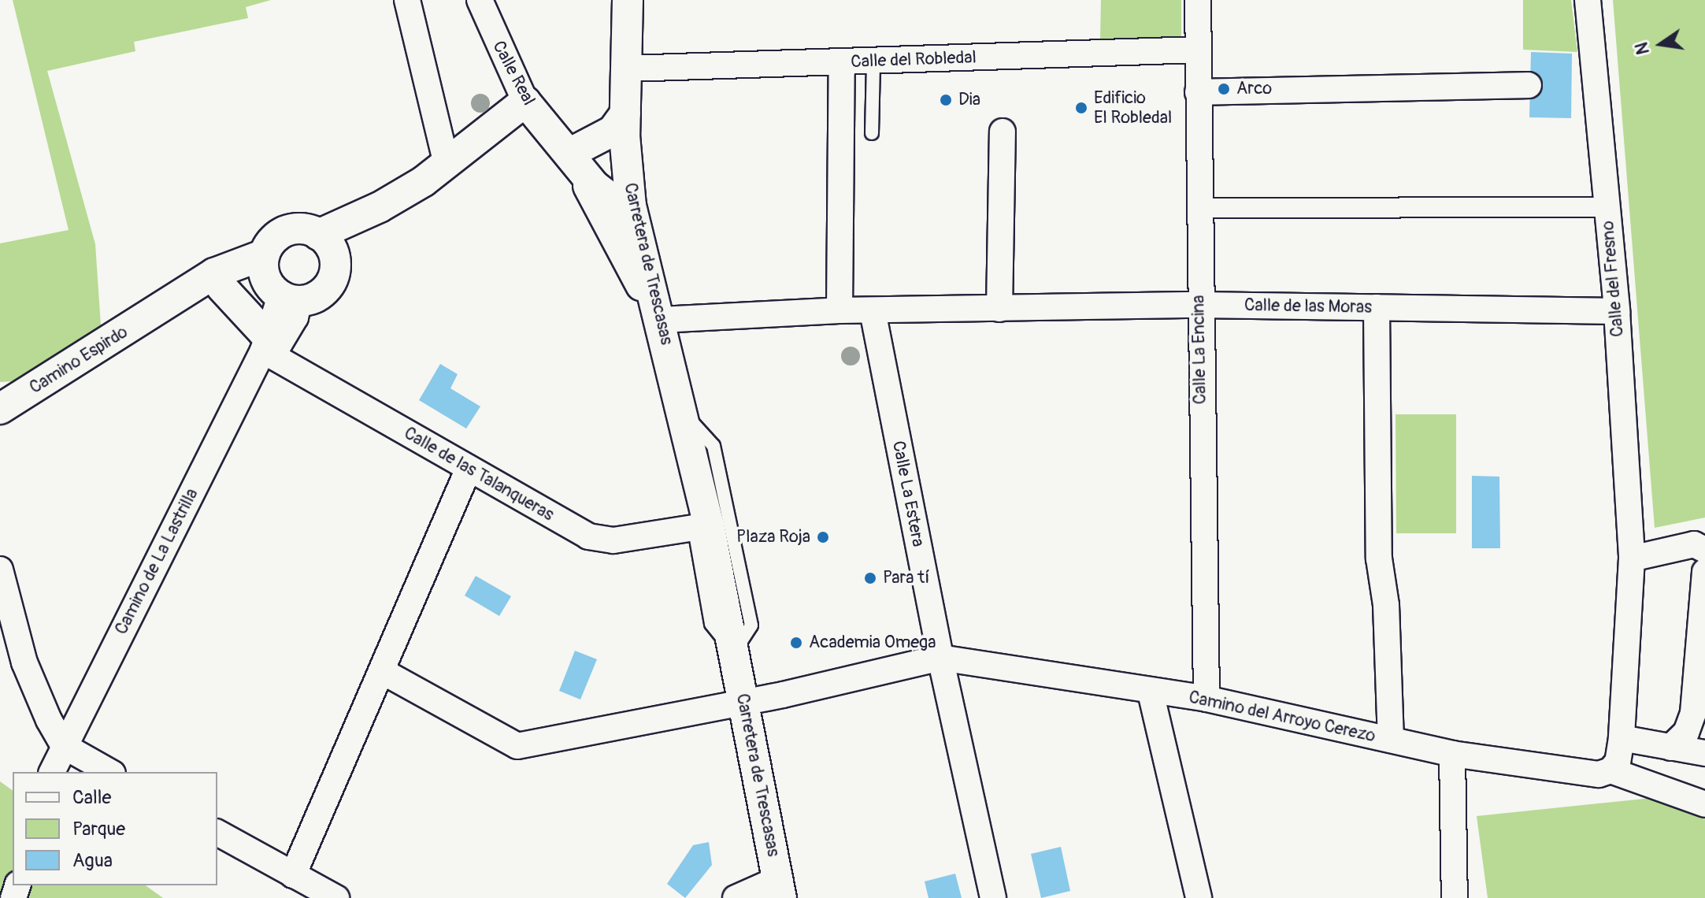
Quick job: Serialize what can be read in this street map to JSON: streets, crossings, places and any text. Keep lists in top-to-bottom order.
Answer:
{
  "streets": {
    "street": [
      "Calle del Robledal",
      "Calle Real",
      "Carretera de Trescasas",
      "Calle del Fresno",
      "Calle de las Moras",
      "Calle La Encina",
      "Camino Espirdo",
      "Calle de las Talanqueras",
      "Calle La Estera",
      "Camino de La Lastrilla",
      "Camino del Arroyo Cerezo"
    ]
  },
  "crossings": [
    ["Calle del Robledal", "Carretera de Trescasas"],
    ["Calle del Robledal", "Calle La Encina"],
    ["Calle Real", "Carretera de Trescasas"],
    ["Calle Real", "Calle de las Moras"],
    ["Carretera de Trescasas", "Calle de las Moras"],
    ["Carretera de Trescasas", "Calle de las Talanqueras"],
    ["Carretera de Trescasas", "Camino del Arroyo Cerezo"],
    ["Calle del Fresno", "Calle de las Moras"],
    ["Calle del Fresno", "Camino del Arroyo Cerezo"],
    ["Calle de las Moras", "Calle La Encina"],
    ["Calle de las Moras", "Calle La Estera"],
    ["Calle La Encina", "Camino del Arroyo Cerezo"],
    ["Camino Espirdo", "Camino de La Lastrilla"],
    ["Calle de las Talanqueras", "Camino de La Lastrilla"],
    ["Calle La Estera", "Camino del Arroyo Cerezo"]
  ],
  "places": [
    "Arco",
    "Dia",
    "Edificio El Robledal",
    "Plaza Roja",
    "Para tí",
    "Academia Omega"
  ],
  "legend": ["Calle", "Parque", "Agua"],
  "north": "left"
}
